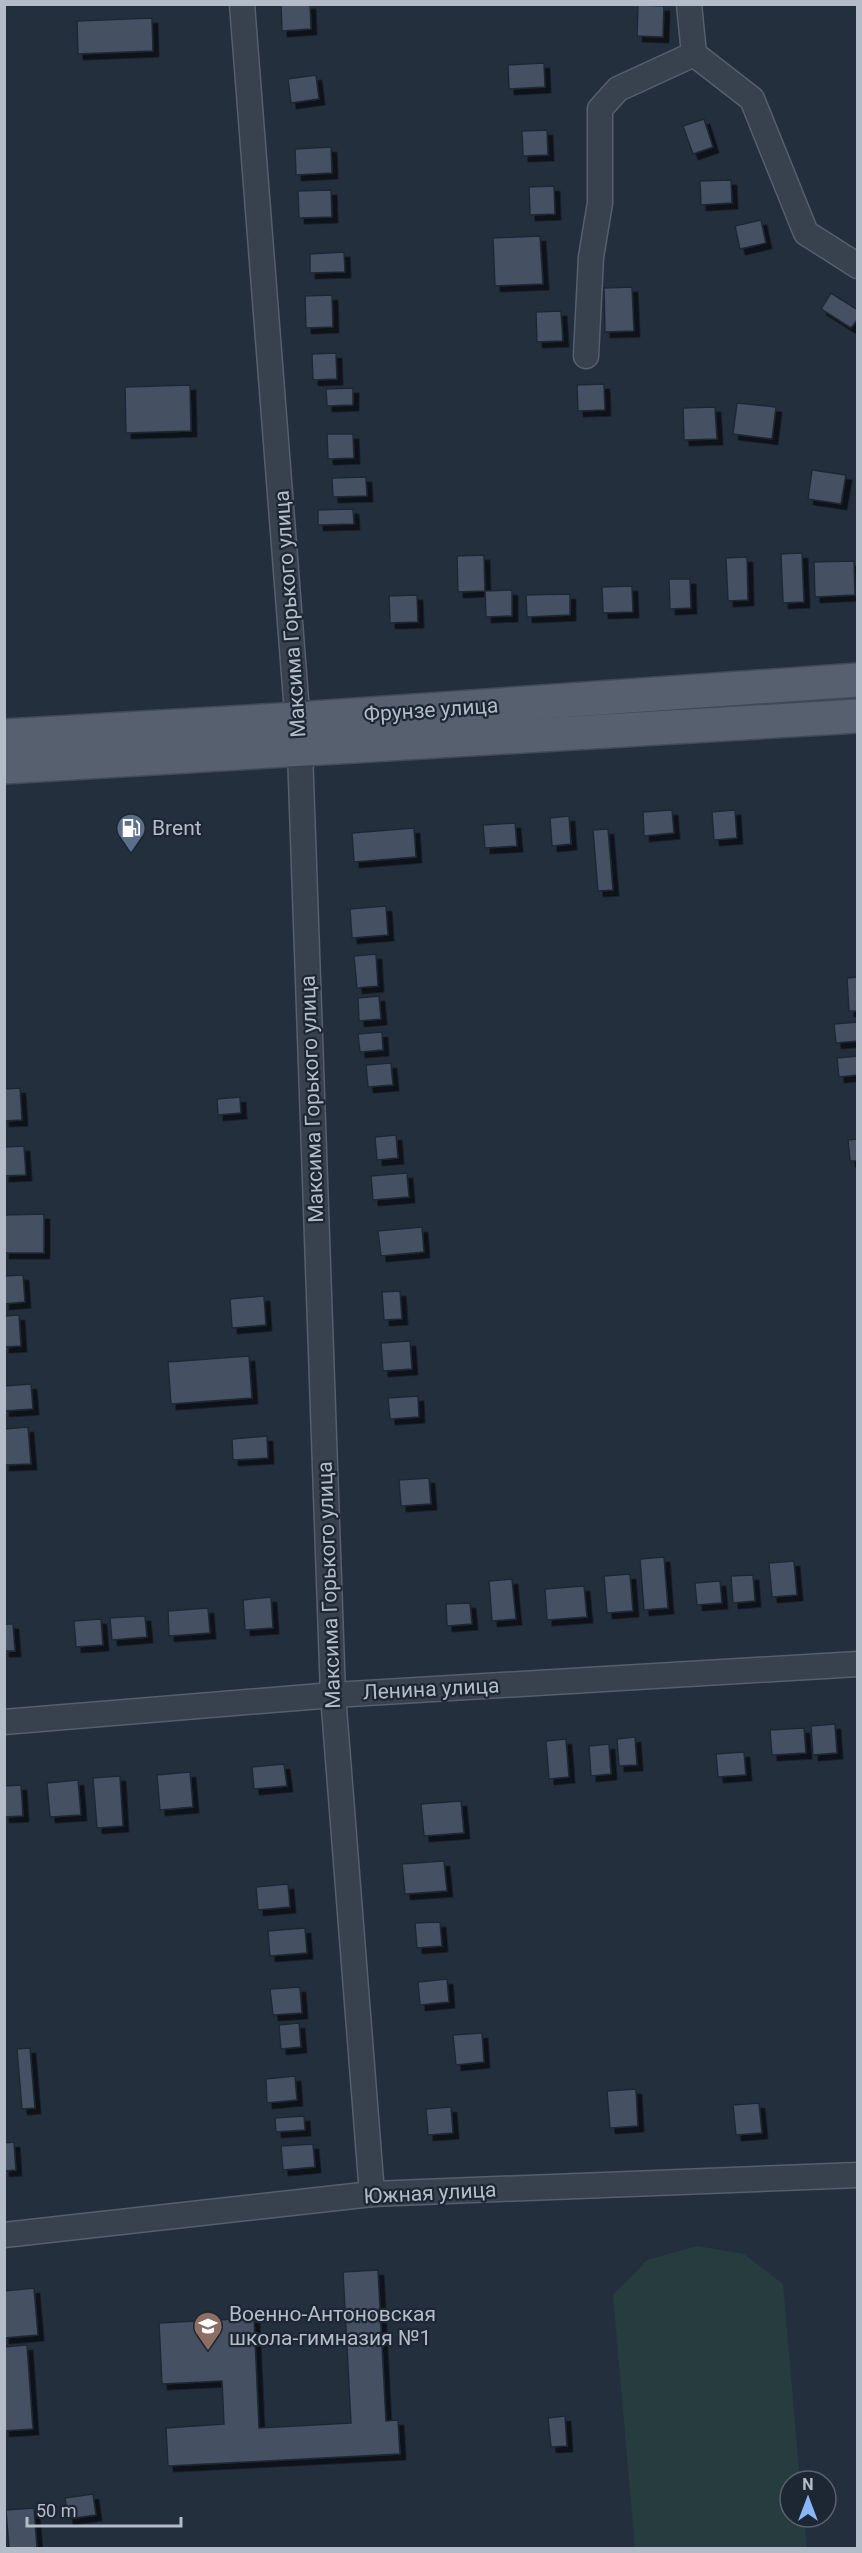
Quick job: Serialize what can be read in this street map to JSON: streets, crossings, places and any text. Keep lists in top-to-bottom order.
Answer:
{
  "streets": {
    "main road": ["Фрунзе улица"],
    "street": ["Максима Горького улица", "Ленина улица", "Южная улица"]
  },
  "crossings": [
    ["Максима Горького улица", "Фрунзе улица"],
    ["Максима Горького улица", "Ленина улица"],
    ["Максима Горького улица", "Южная улица"]
  ],
  "places": {
    "fuel station": ["Brent"],
    "school or university": ["Военно-Антоновская школа-гимназия №1"]
  },
  "scale_bar": "50 m",
  "north": "top"
}
